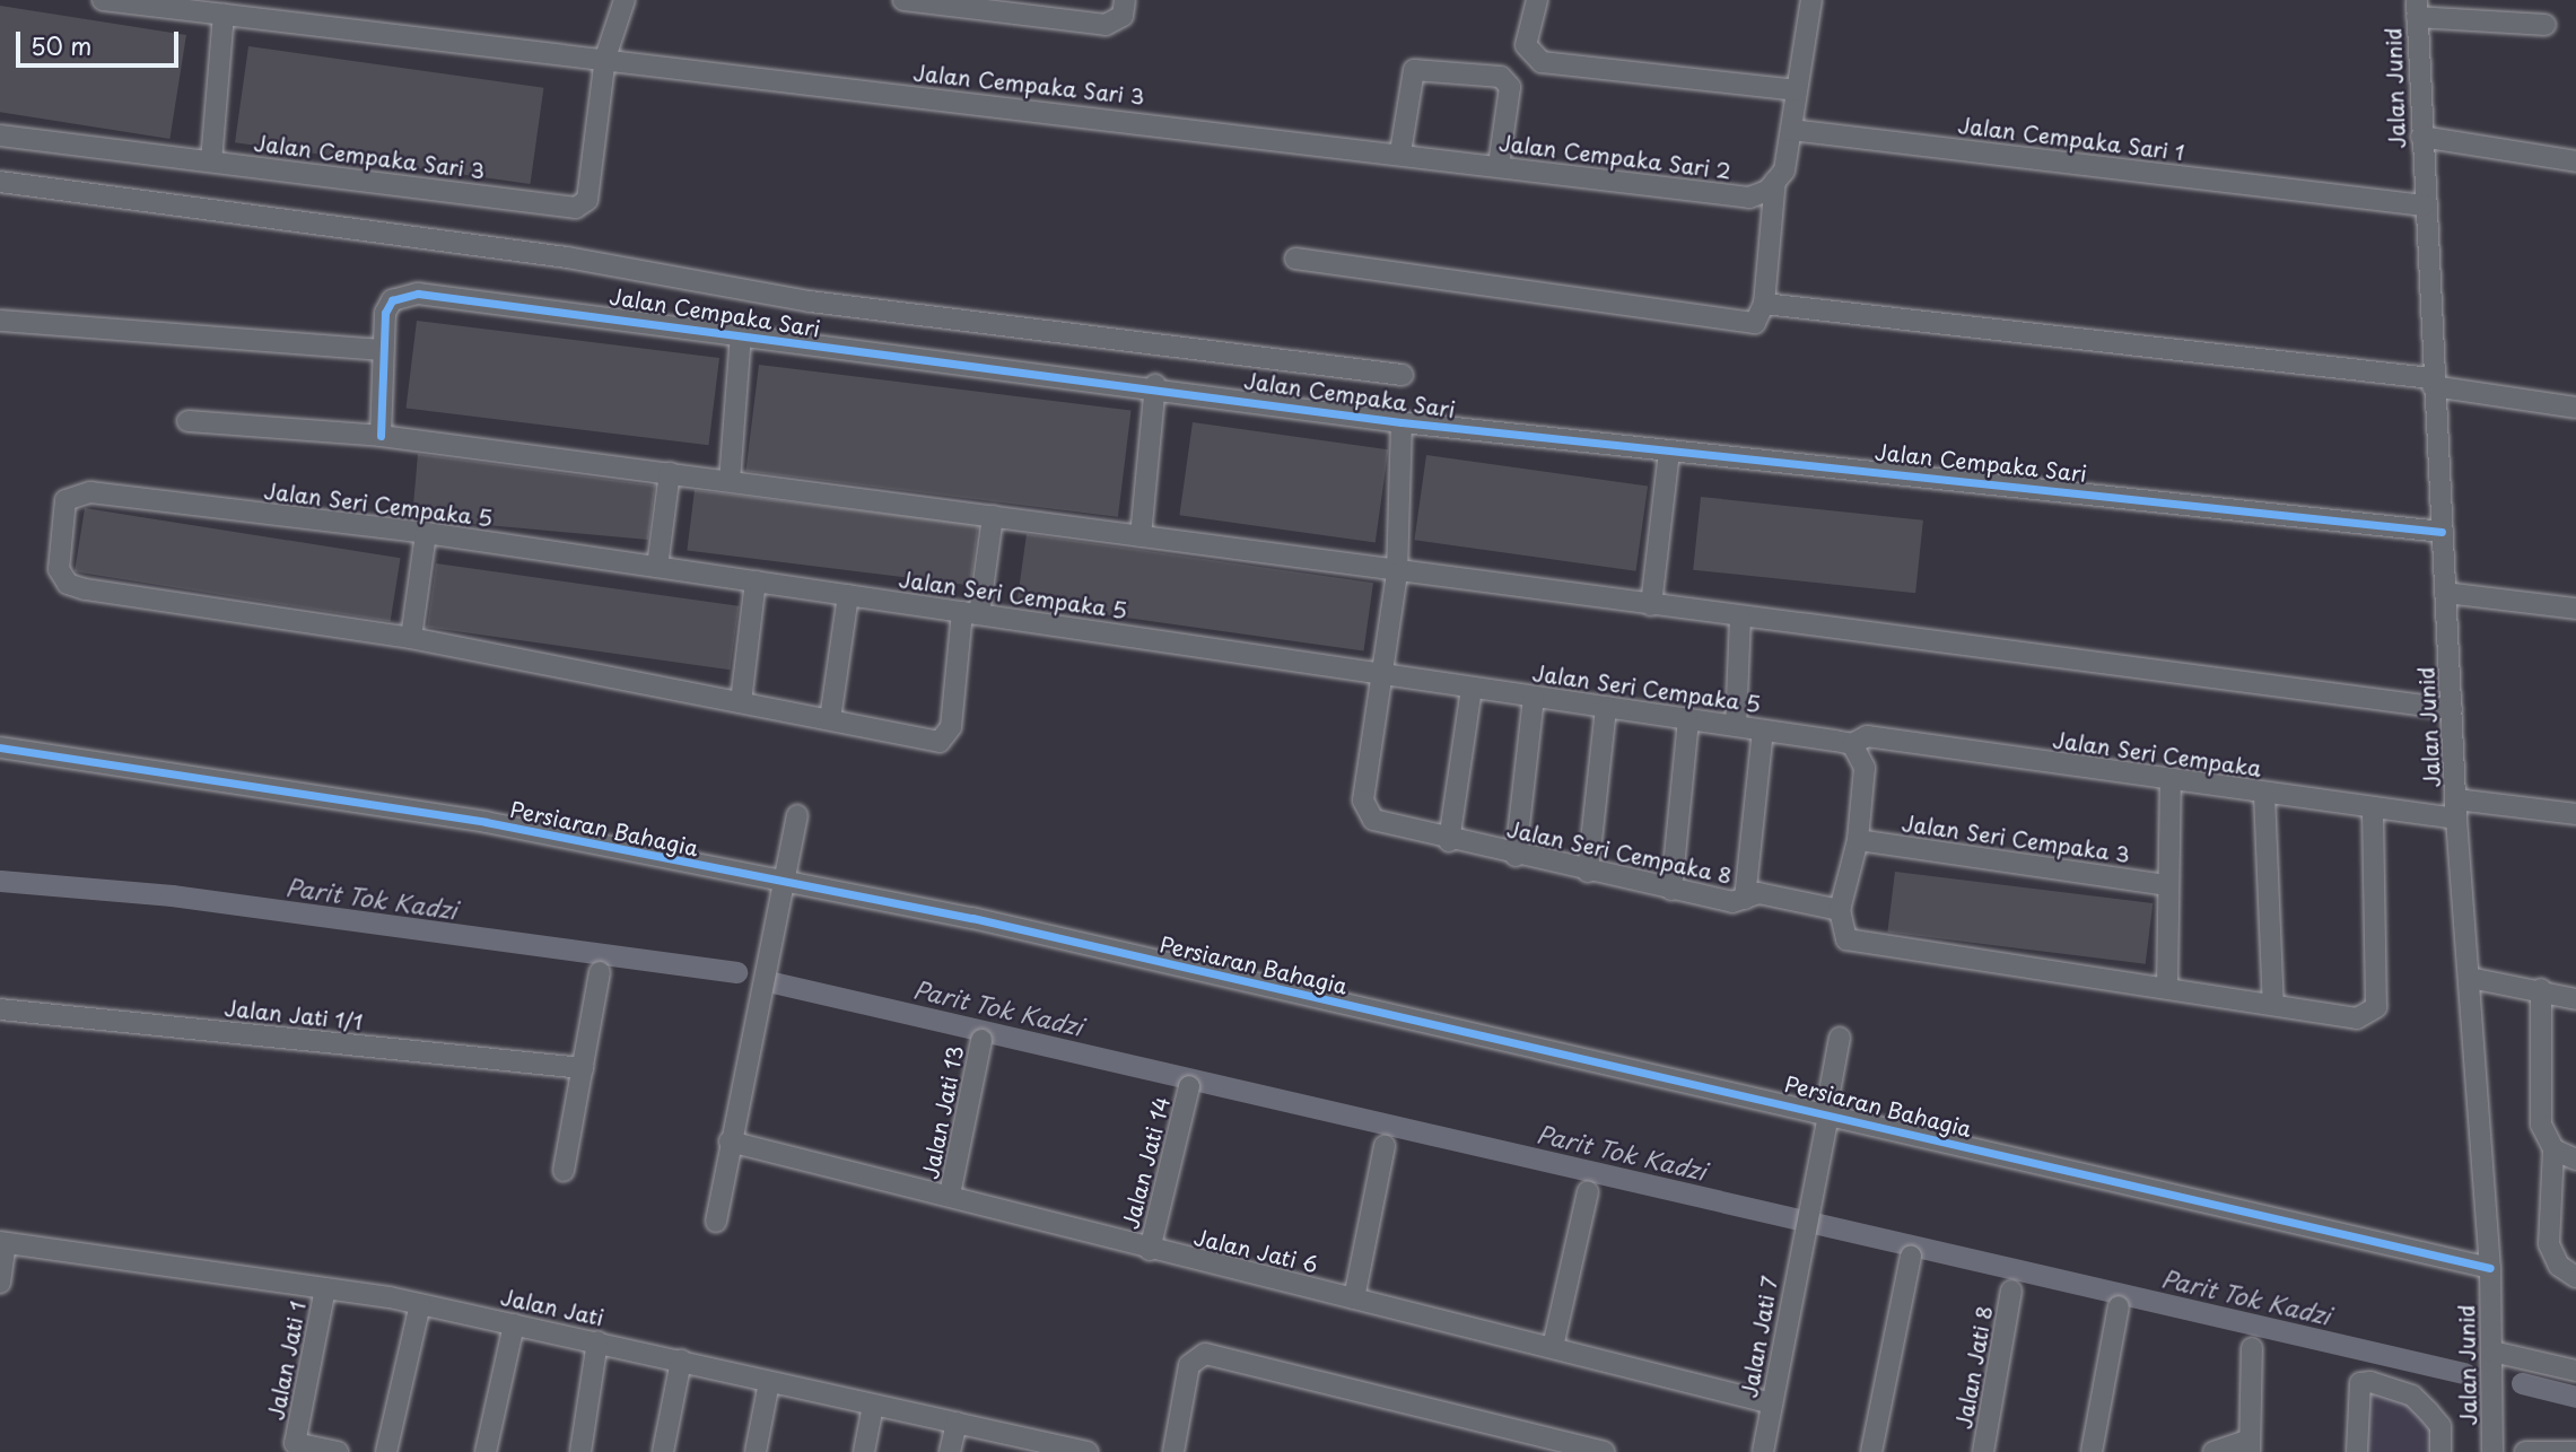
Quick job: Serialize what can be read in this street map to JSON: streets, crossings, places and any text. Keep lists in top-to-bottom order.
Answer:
{
  "streets": {
    "street": [
      "Jalan Cempaka Sari 3",
      "Jalan Junid",
      "Jalan Cempaka Sari 1",
      "Jalan Cempaka Sari 2",
      "Jalan Cempaka Sari",
      "Jalan Seri Cempaka 5",
      "Jalan Seri Cempaka",
      "Persiaran Bahagia",
      "Jalan Seri Cempaka 3",
      "Jalan Seri Cempaka 8",
      "Jalan Jati 1/1",
      "Jalan Jati 13",
      "Jalan Jati 14",
      "Jalan Jati 6",
      "Jalan Jati",
      "Jalan Jati 7",
      "Jalan Jati 1",
      "Jalan Jati 8"
    ]
  },
  "crossings": [
    ["Jalan Cempaka Sari 3", "Jalan Cempaka Sari 2"],
    ["Jalan Junid", "Jalan Cempaka Sari 1"],
    ["Jalan Junid", "Jalan Cempaka Sari"],
    ["Jalan Junid", "Jalan Seri Cempaka"],
    ["Jalan Junid", "Persiaran Bahagia"],
    ["Jalan Seri Cempaka 5", "Jalan Seri Cempaka"],
    ["Jalan Seri Cempaka 5", "Jalan Seri Cempaka 8"],
    ["Persiaran Bahagia", "Jalan Jati 7"],
    ["Jalan Jati 13", "Jalan Jati 6"],
    ["Jalan Jati 14", "Jalan Jati 6"],
    ["Jalan Jati 6", "Jalan Jati 7"],
    ["Jalan Jati", "Jalan Jati 1"]
  ],
  "water": ["Parit Tok Kadzi"],
  "scale_bar": "50 m"
}
